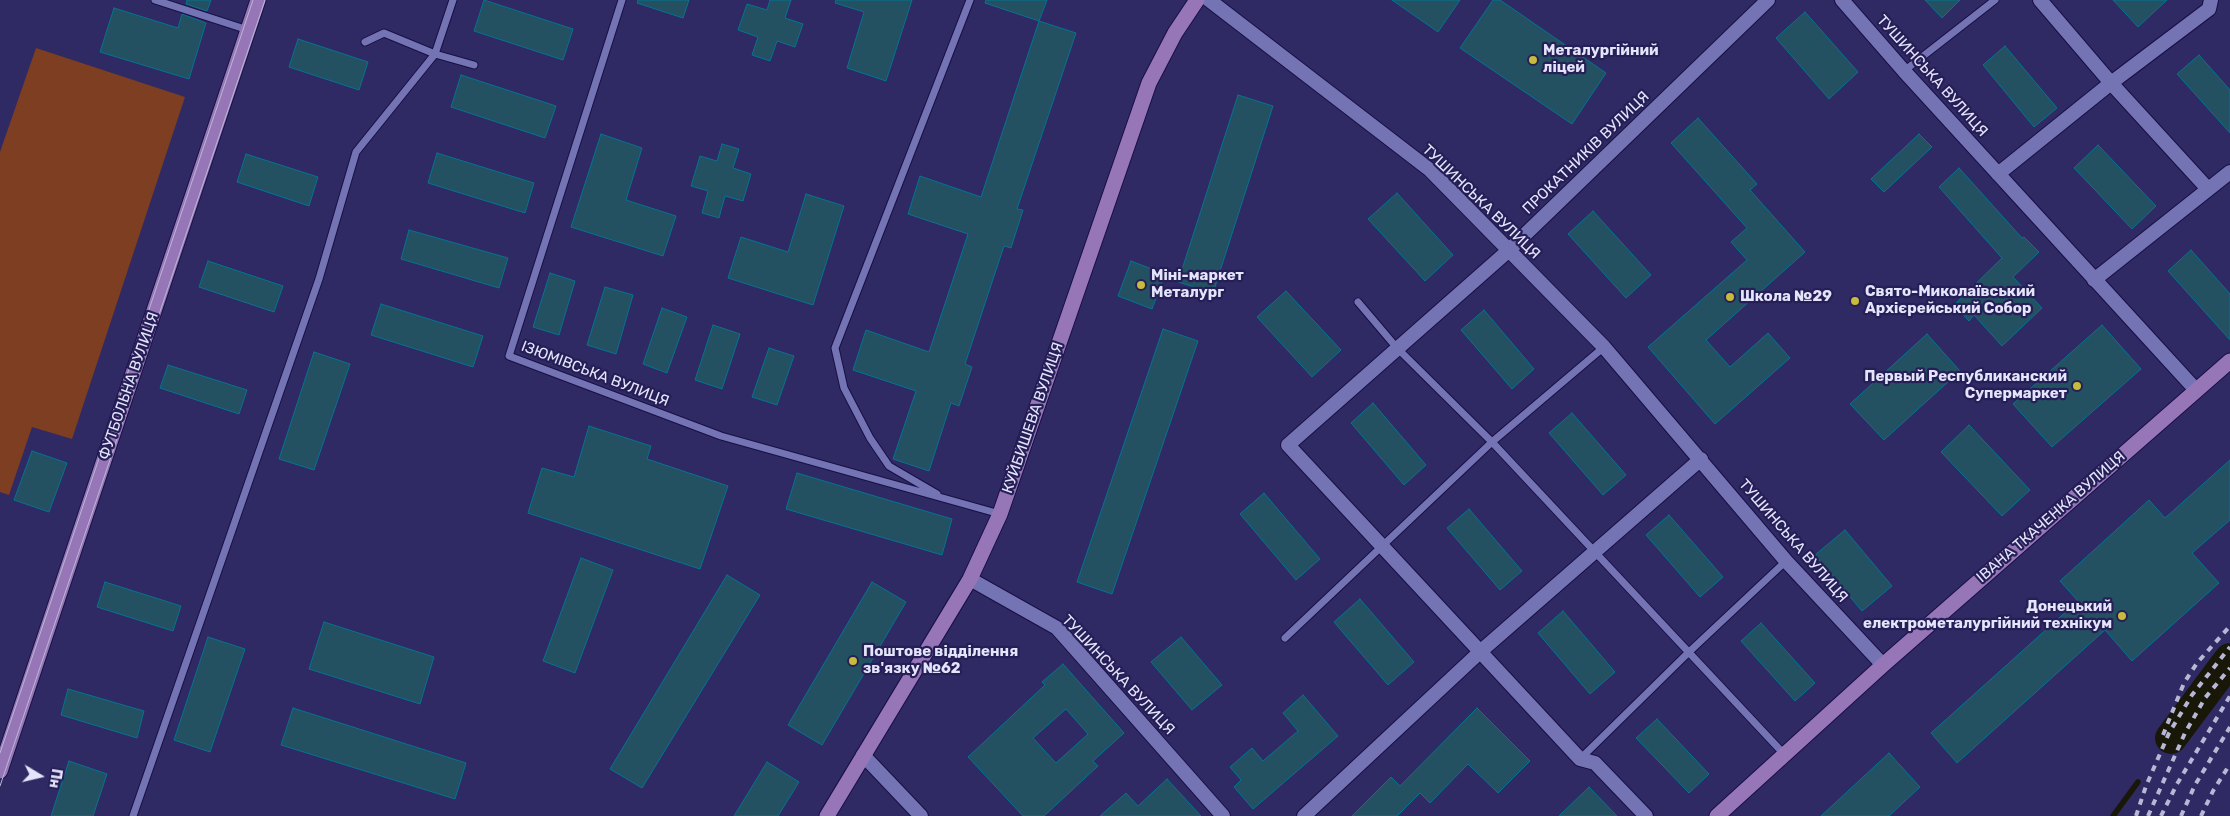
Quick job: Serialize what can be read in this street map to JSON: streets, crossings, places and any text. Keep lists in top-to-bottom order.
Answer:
{
  "streets": {
    "main road": ["ФУТБОЛЬНА ВУЛИЦЯ", "КУЙБИШЕВА ВУЛИЦЯ", "ІВАНА ТКАЧЕНКА ВУЛИЦЯ"],
    "street": ["ТУШИНСЬКА ВУЛИЦЯ", "ПРОКАТНИКІВ ВУЛИЦЯ"],
    "lane": ["ІЗЮМІВСЬКА ВУЛИЦЯ"]
  },
  "crossings": [
    ["ТУШИНСЬКА ВУЛИЦЯ", "ПРОКАТНИКІВ ВУЛИЦЯ"],
    ["ТУШИНСЬКА ВУЛИЦЯ", "КУЙБИШЕВА ВУЛИЦЯ"],
    ["ТУШИНСЬКА ВУЛИЦЯ", "ІВАНА ТКАЧЕНКА ВУЛИЦЯ"],
    ["ІЗЮМІВСЬКА ВУЛИЦЯ", "КУЙБИШЕВА ВУЛИЦЯ"]
  ],
  "places": [
    "Металургійний ліцей",
    "Міні-маркет Металург",
    "Школа №29",
    "Свято-Миколаївський Архієрейський Собор",
    "Первый Республиканский Супермаркет",
    "Донецький електрометалургійний технікум",
    "Поштове відділення зв'язку №62"
  ],
  "north": "right"
}
